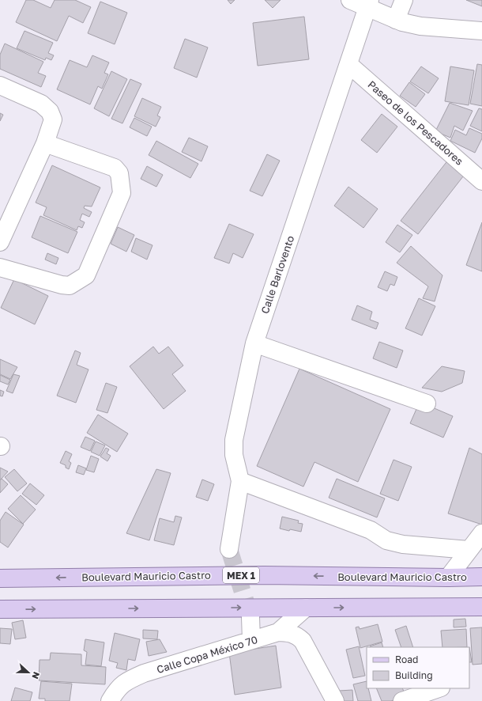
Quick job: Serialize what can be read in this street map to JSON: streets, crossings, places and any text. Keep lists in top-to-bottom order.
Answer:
{
  "streets": {
    "main road": ["MEX 1", "Boulevard Mauricio Castro"],
    "street": ["Paseo de los Pescadores", "Calle Barlovento", "Calle Copa México 70"]
  },
  "crossings": [
    ["Paseo de los Pescadores", "Calle Barlovento"]
  ],
  "legend": ["Road", "Building"],
  "north": "right"
}
